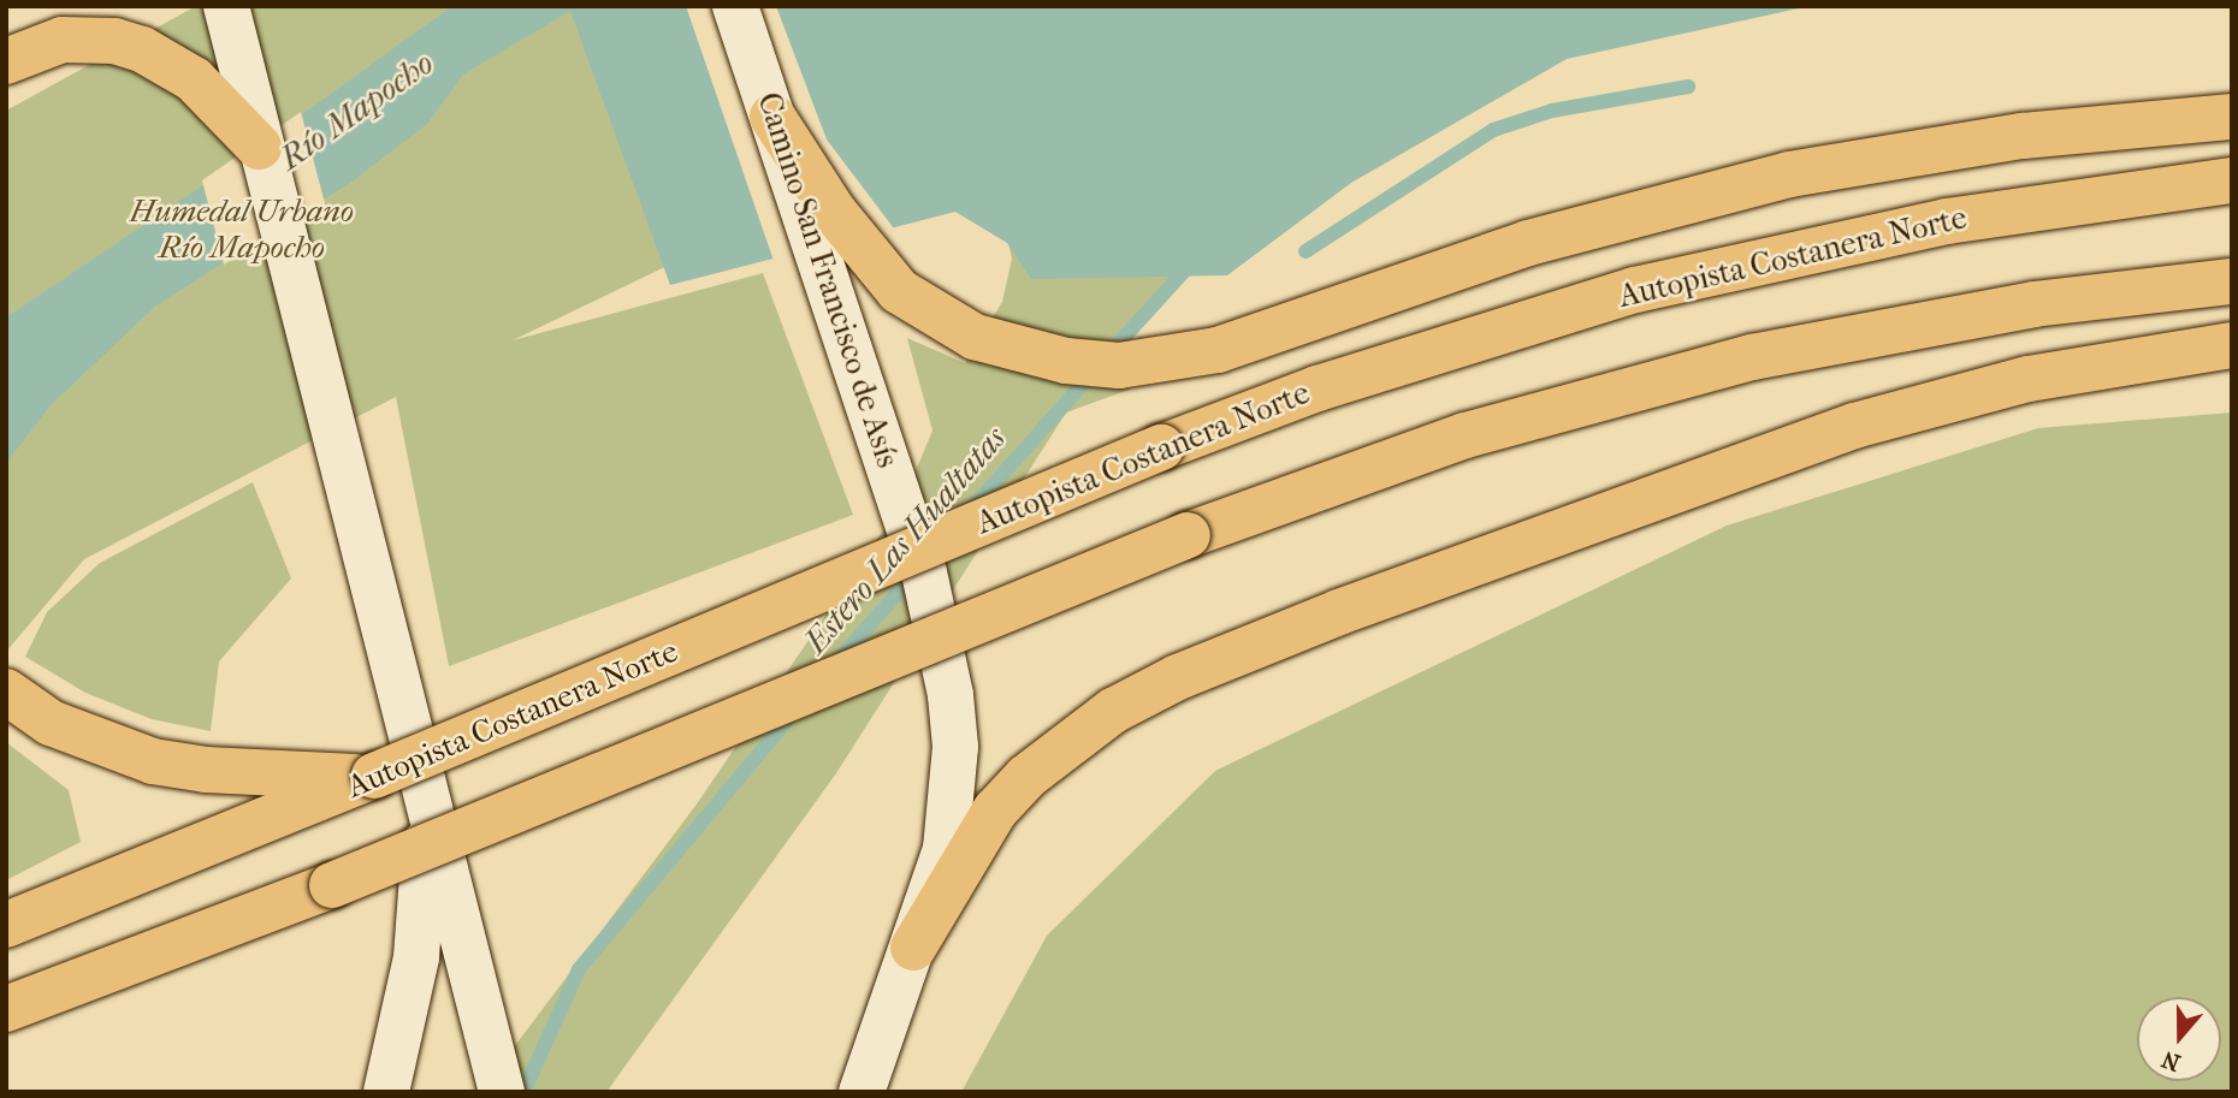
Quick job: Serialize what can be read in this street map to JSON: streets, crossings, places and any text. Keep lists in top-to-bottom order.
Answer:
{
  "streets": {
    "highway": ["Autopista Costanera Norte"],
    "main road": ["Camino San Francisco de Asís"]
  },
  "water": ["Río Mapocho", "Estero Las Hualtatas"],
  "parks": ["Humedal Urbano Río Mapocho"],
  "north": "bottom"
}
